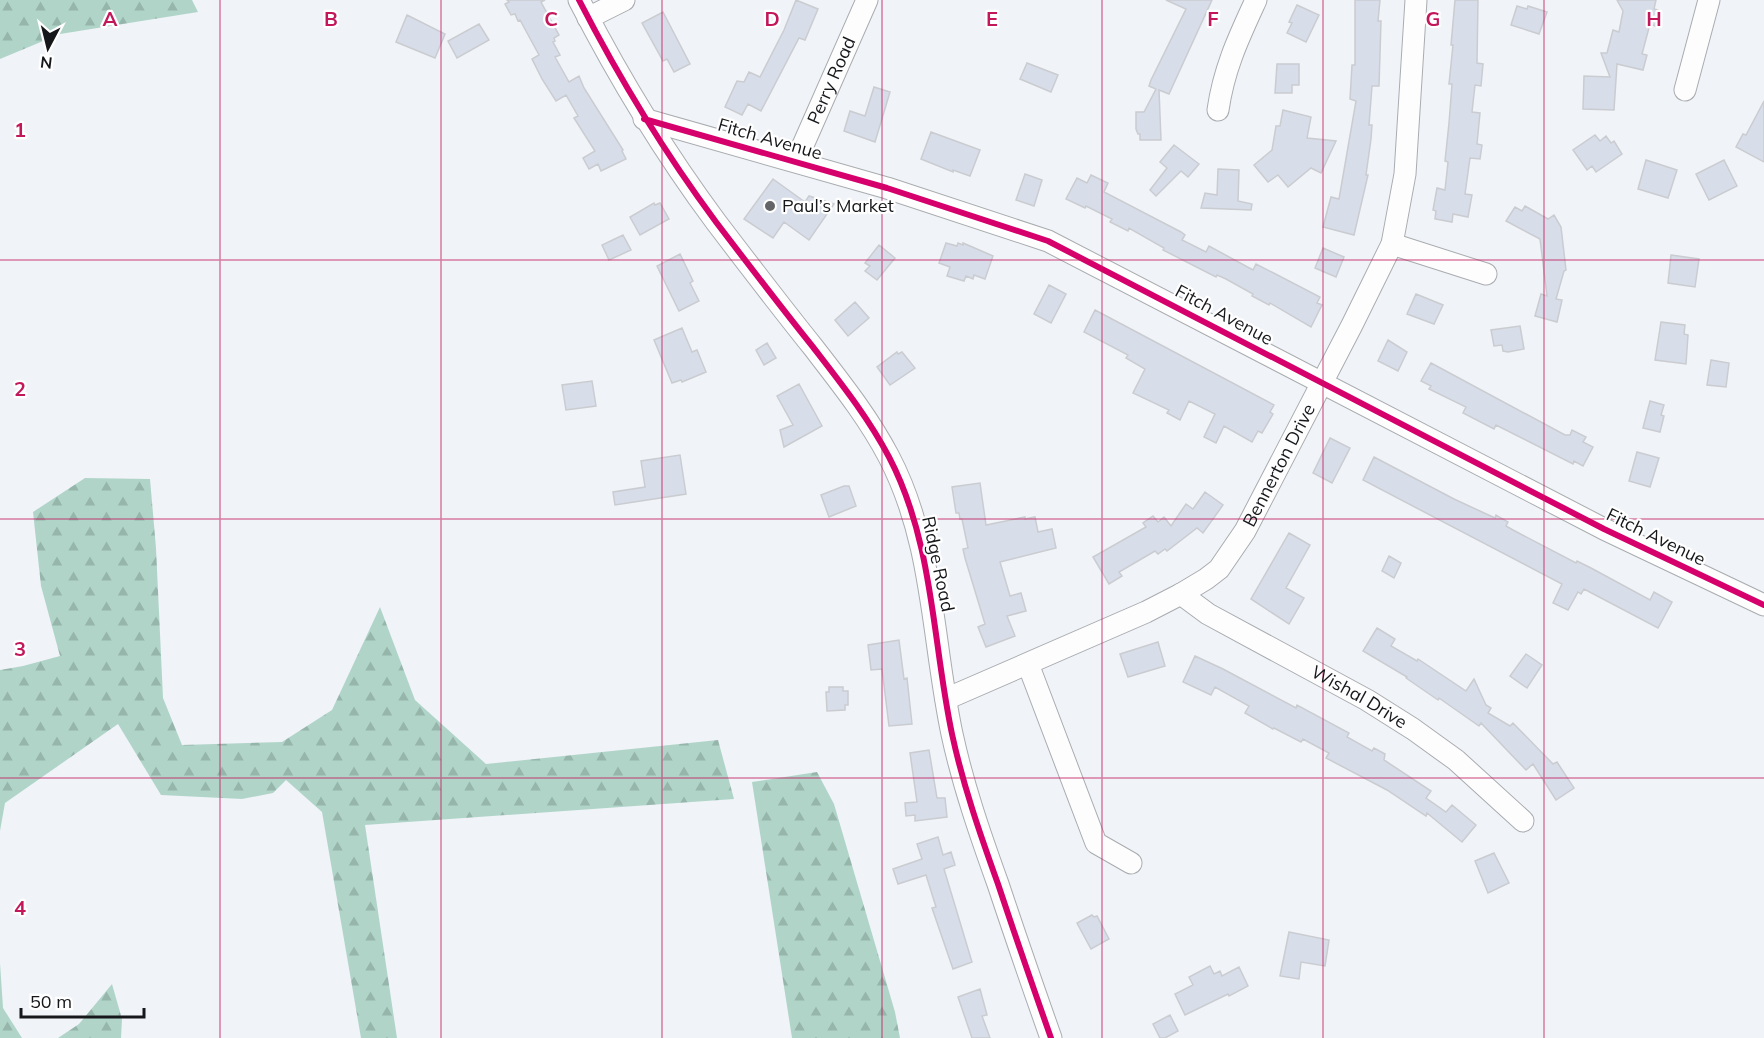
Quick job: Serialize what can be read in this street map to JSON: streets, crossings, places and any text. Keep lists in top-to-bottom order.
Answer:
{
  "streets": {
    "street": [
      "Perry Road",
      "Fitch Avenue",
      "Bennerton Drive",
      "Ridge Road",
      "Wishal Drive"
    ]
  },
  "crossings": [
    ["Perry Road", "Fitch Avenue"],
    ["Fitch Avenue", "Bennerton Drive"],
    ["Fitch Avenue", "Ridge Road"],
    ["Bennerton Drive", "Ridge Road"],
    ["Bennerton Drive", "Wishal Drive"]
  ],
  "places": ["Paul’s Market"],
  "scale_bar": "50 m",
  "north": "bottom",
  "grid": {
    "columns": [
      "A",
      "B",
      "C",
      "D",
      "E",
      "F",
      "G",
      "H"
    ],
    "rows": [
      "1",
      "2",
      "3",
      "4"
    ]
  }
}
